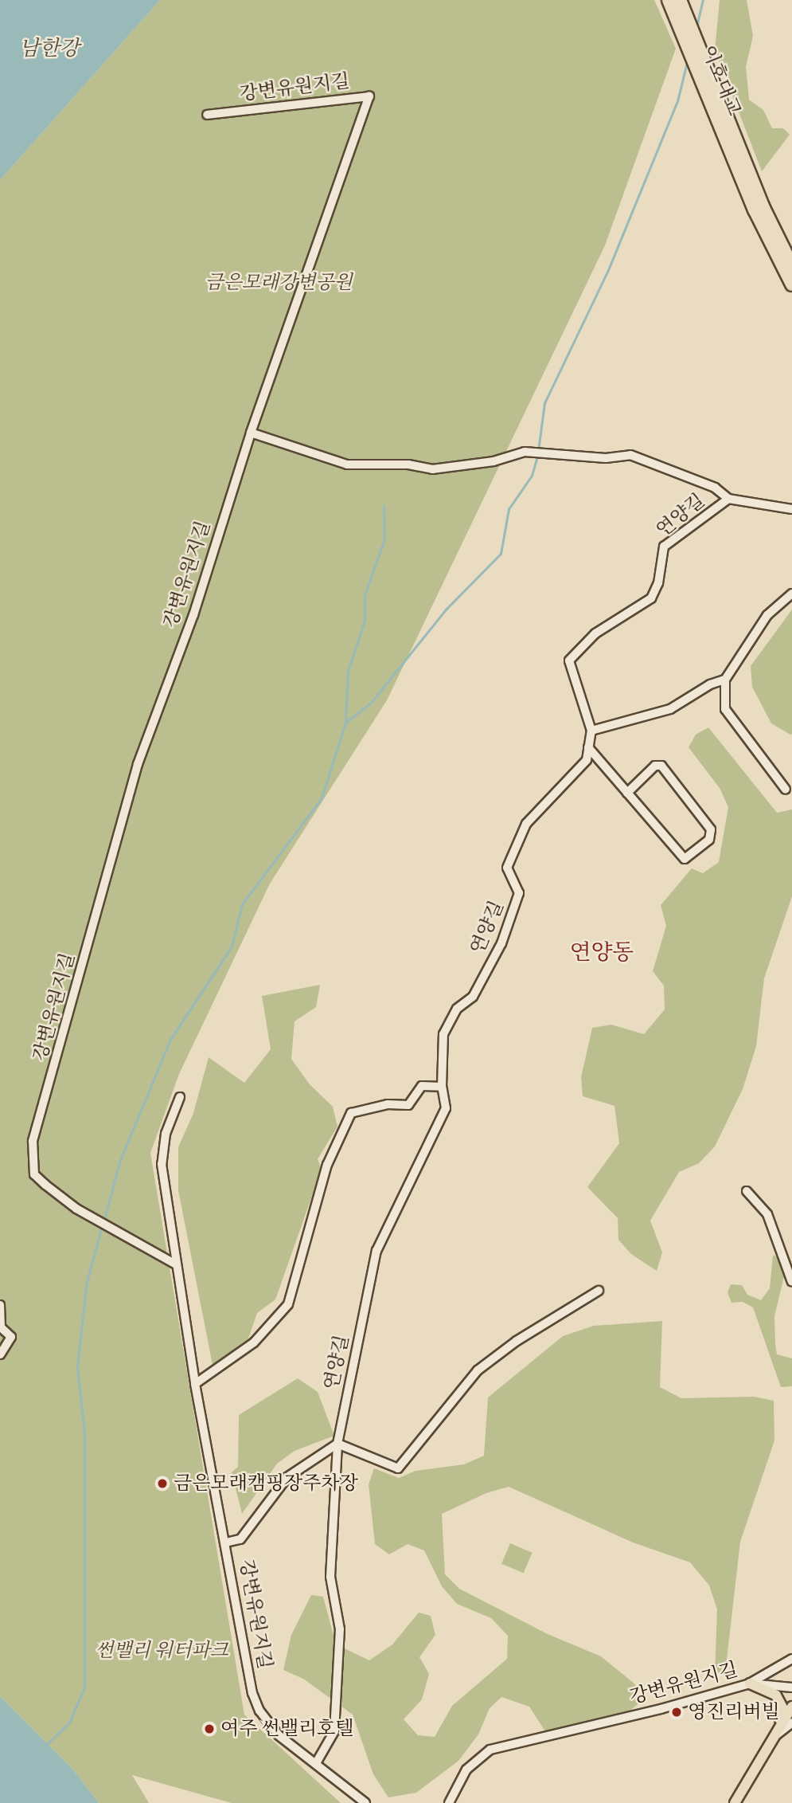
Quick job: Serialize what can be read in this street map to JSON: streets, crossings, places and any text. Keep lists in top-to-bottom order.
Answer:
{
  "streets": {
    "highway": ["이호대교"],
    "street": ["강변유원지길", "연양길"]
  },
  "crossings": [
    ["강변유원지길", "연양길"]
  ],
  "districts": ["연양동"],
  "water": ["남한강"],
  "parks": ["금은모래강변공원", "썬밸리 워터파크"],
  "places": ["금은모래캠핑장주차장", "영진리버빌", "여주 썬밸리호텔"]
}
